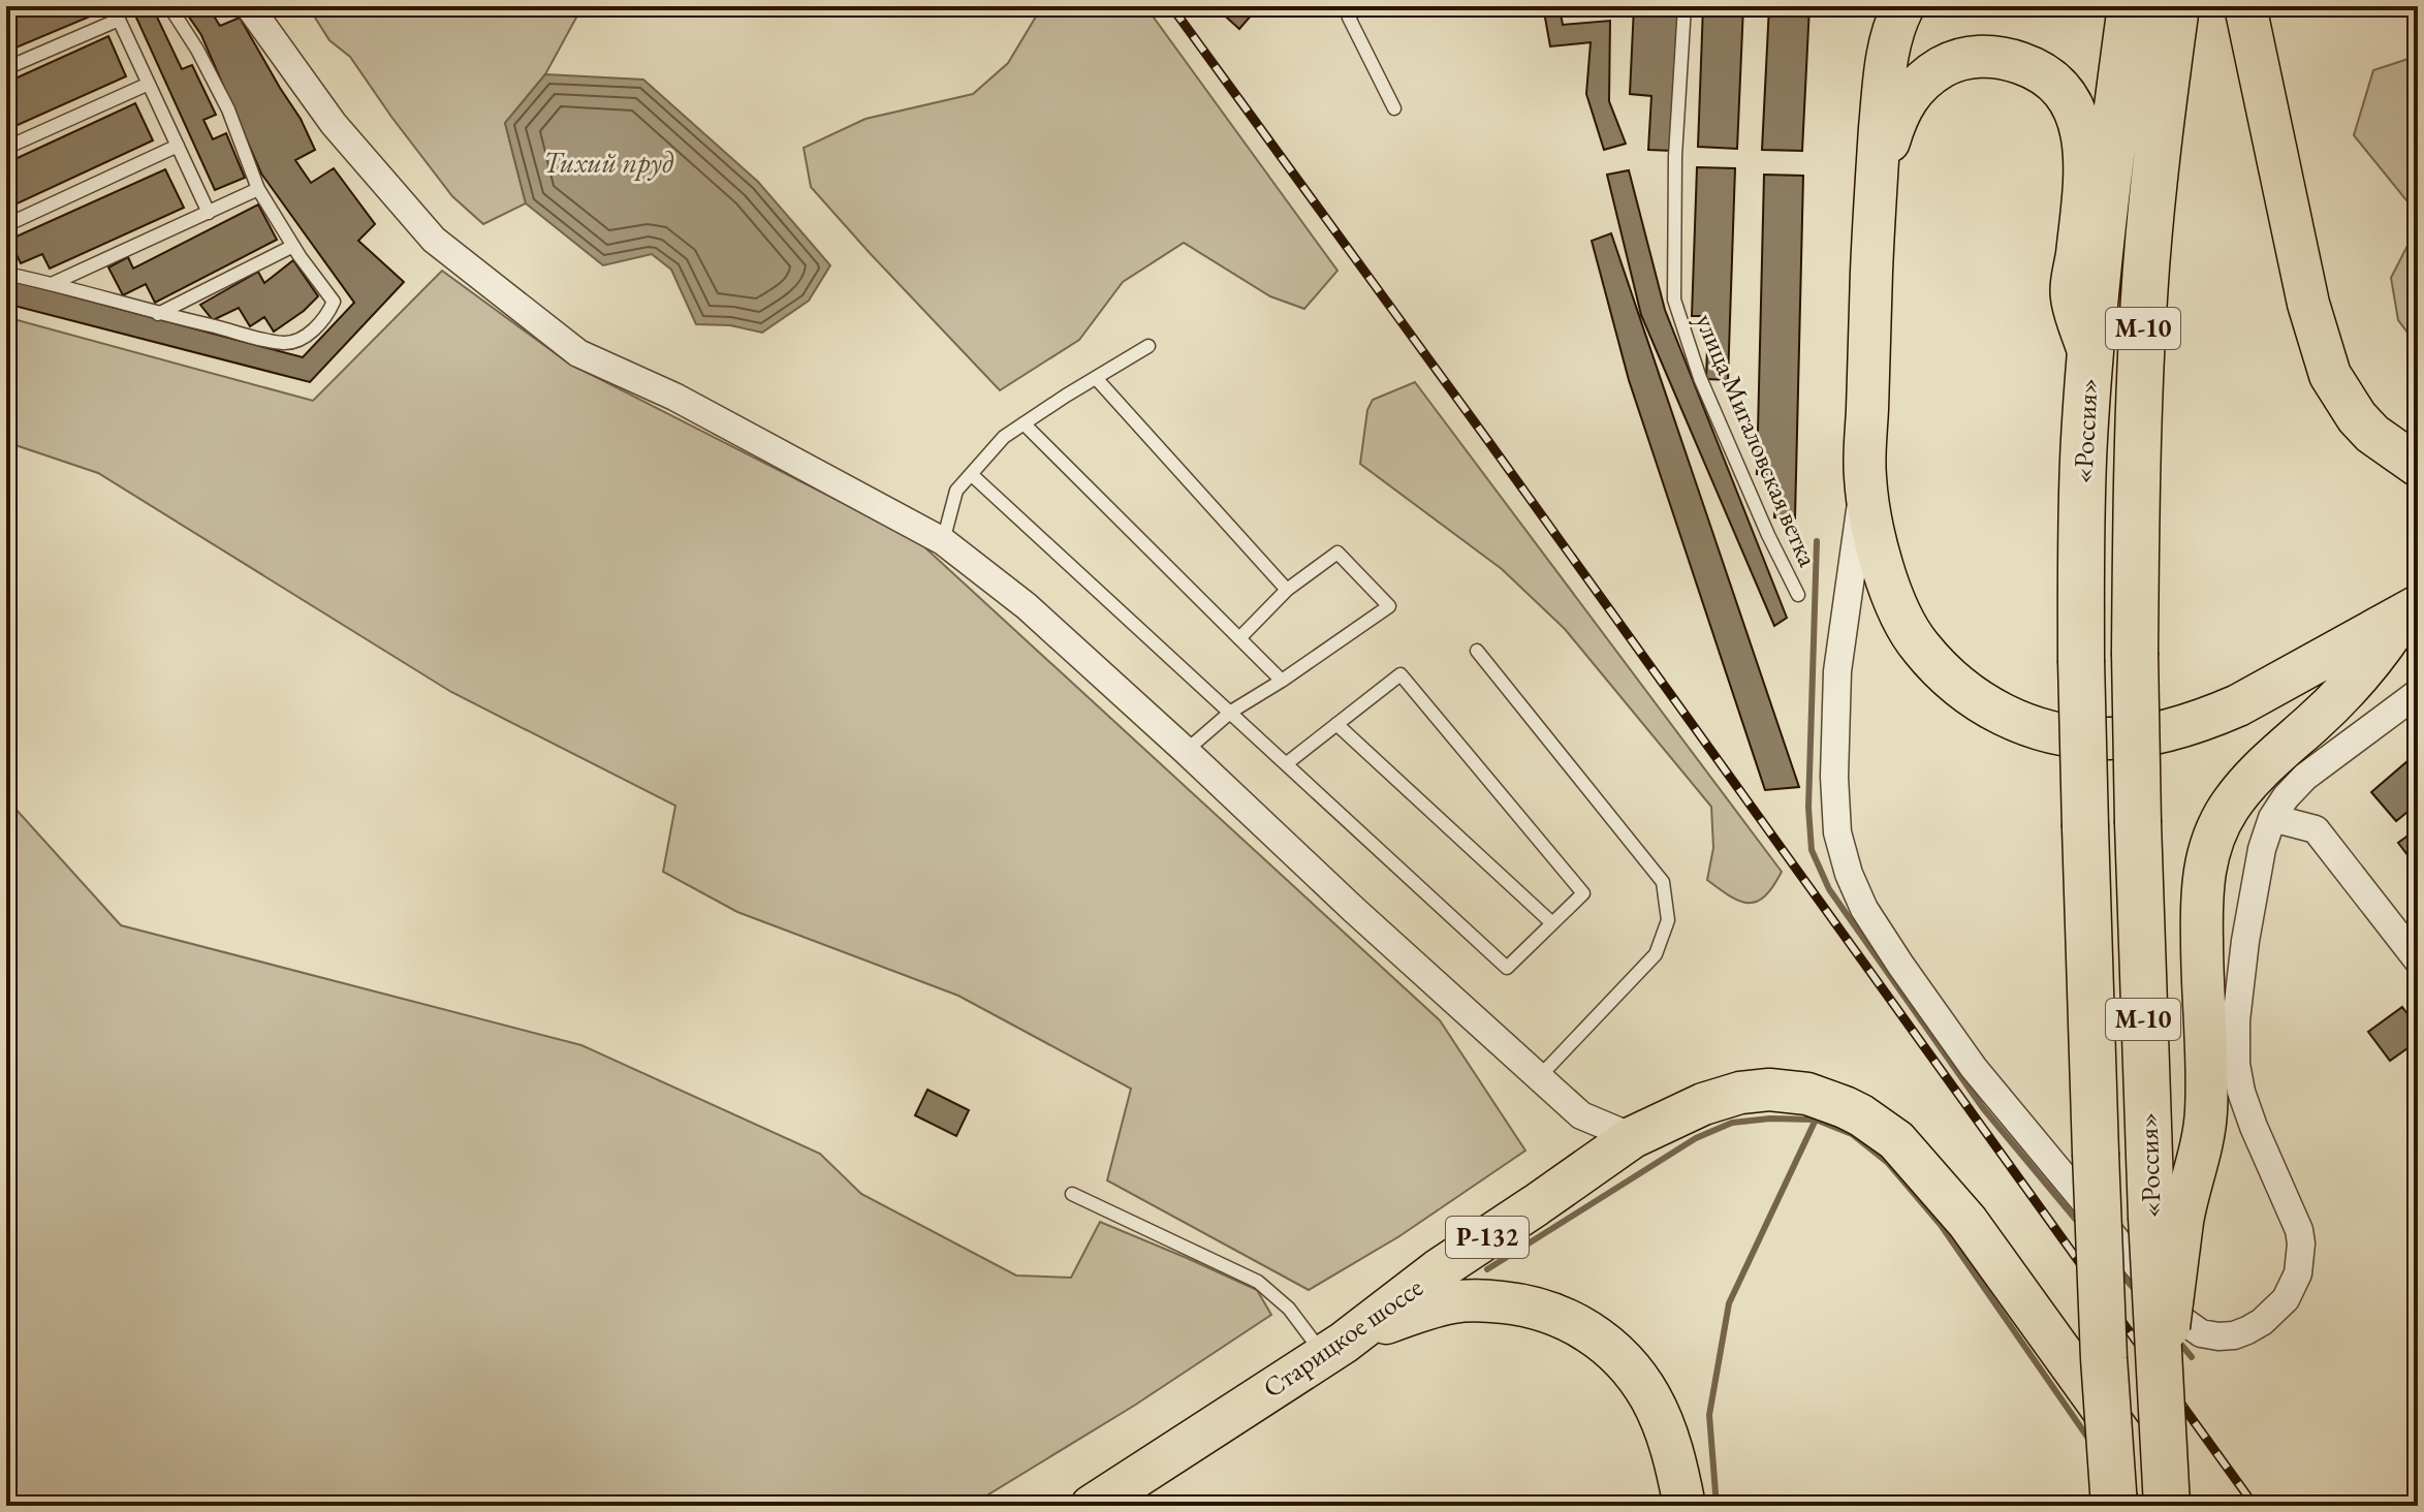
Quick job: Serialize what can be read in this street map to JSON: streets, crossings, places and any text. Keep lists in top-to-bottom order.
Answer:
{
  "streets": {
    "highway": ["М-10", "«Россия»"],
    "main road": ["Р-132", "Старицкое шоссе"],
    "lane": ["улица Мигаловская ветка"]
  },
  "crossings": [
    ["«Россия»", "Старицкое шоссе"]
  ],
  "water": ["Тихий пруд"]
}
